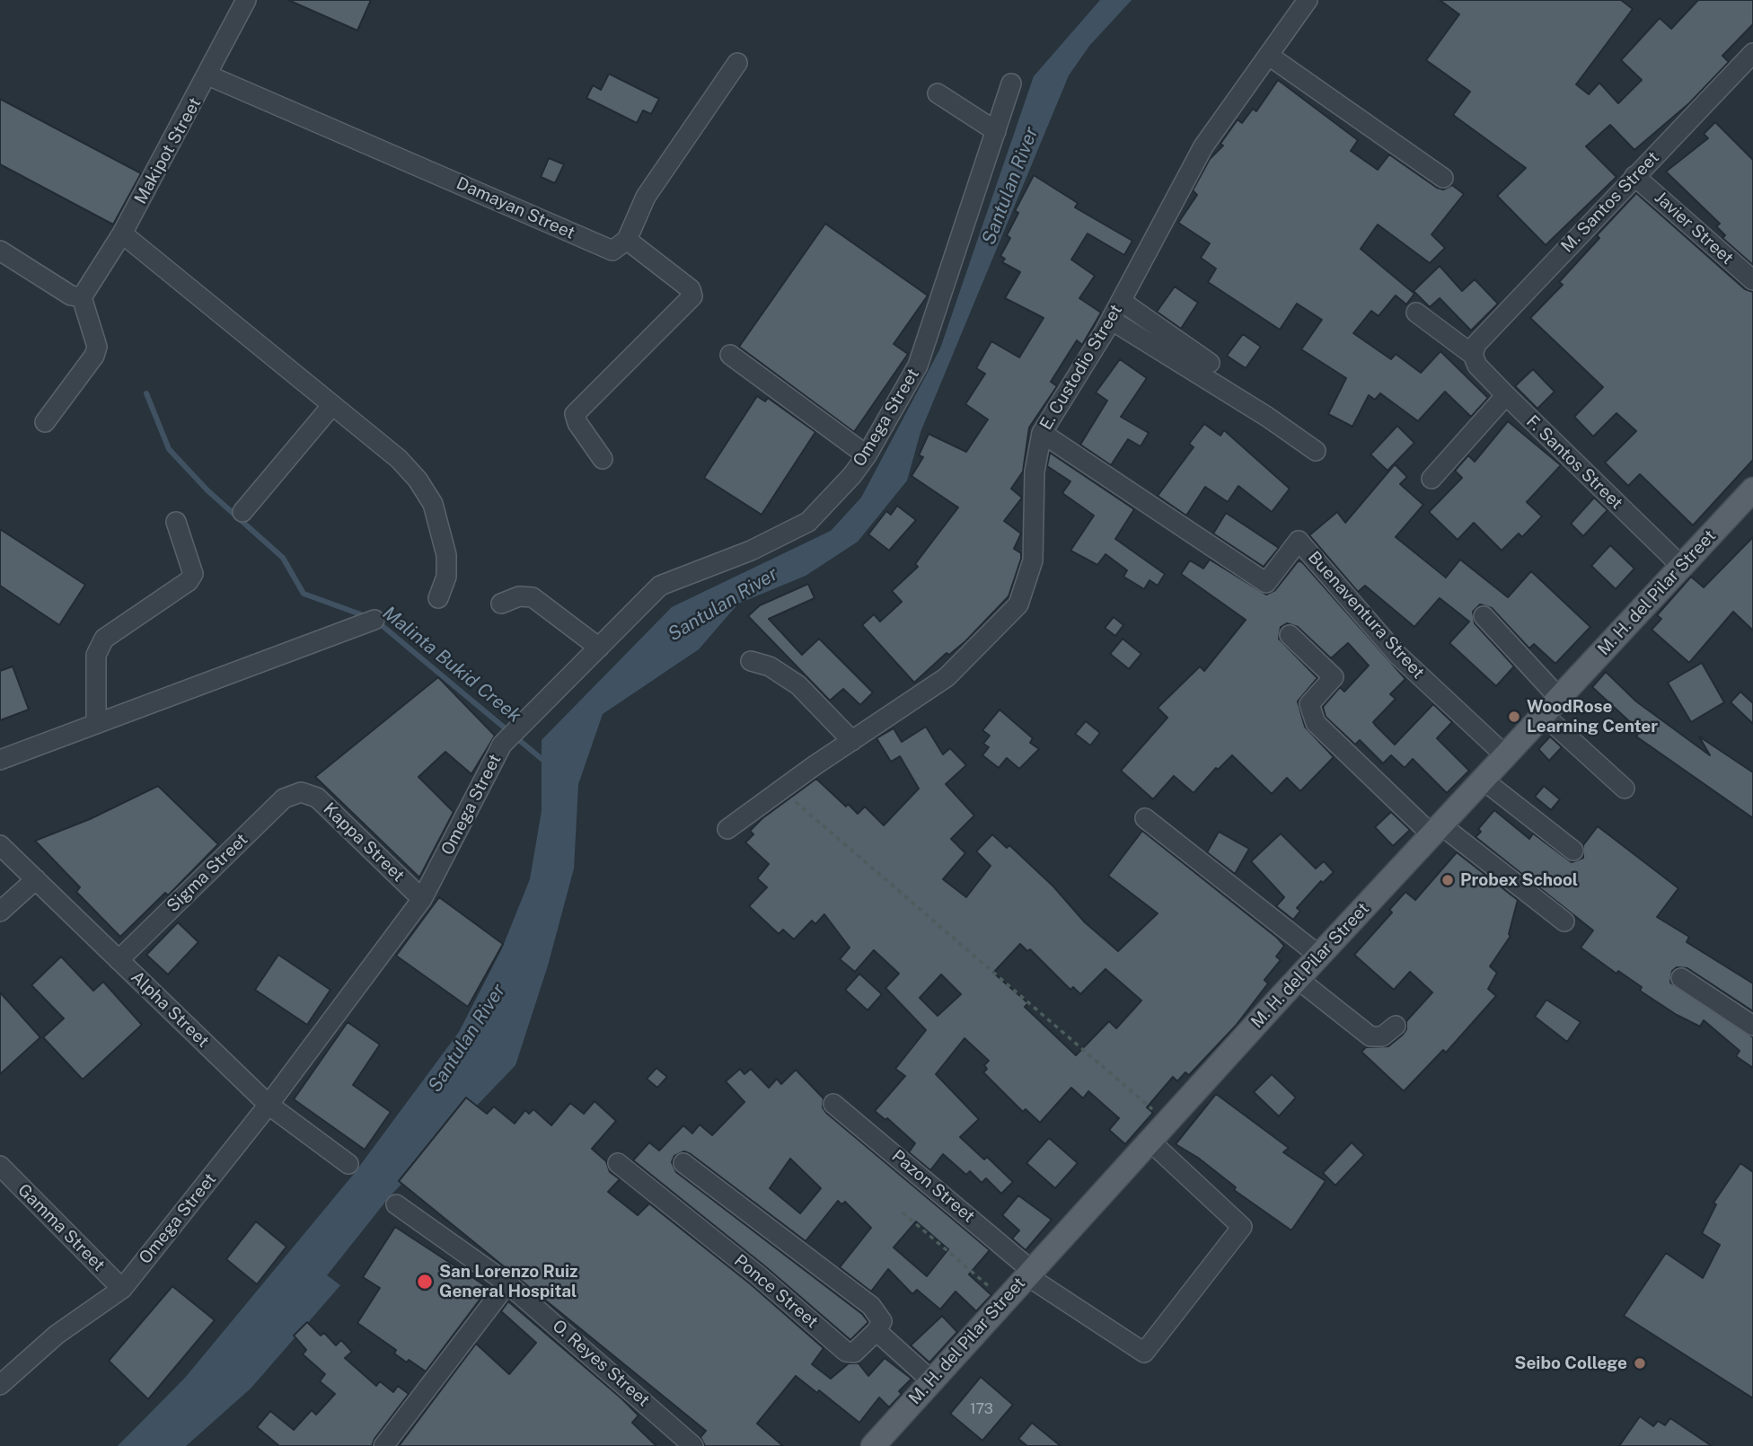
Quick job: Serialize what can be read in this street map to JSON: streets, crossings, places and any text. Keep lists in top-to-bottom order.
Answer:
{
  "streets": {
    "main road": ["M. H. del Pilar Street"],
    "street": [
      "Makipot Street",
      "M. Santos Street",
      "Damayan Street",
      "Javier Street",
      "E. Custodio Street",
      "Omega Street",
      "F. Santos Street",
      "Buenaventura Street",
      "Kappa Street",
      "Sigma Street",
      "Alpha Street",
      "Pazon Street",
      "Gamma Street",
      "Ponce Street",
      "O. Reyes Street"
    ]
  },
  "crossings": [
    ["Makipot Street", "Damayan Street"],
    ["M. Santos Street", "Javier Street"],
    ["M. Santos Street", "F. Santos Street"],
    ["E. Custodio Street", "Buenaventura Street"],
    ["Omega Street", "Kappa Street"],
    ["Omega Street", "Alpha Street"],
    ["Omega Street", "Gamma Street"],
    ["F. Santos Street", "M. H. del Pilar Street"],
    ["M. H. del Pilar Street", "Buenaventura Street"],
    ["M. H. del Pilar Street", "Pazon Street"],
    ["Kappa Street", "Sigma Street"],
    ["Sigma Street", "Alpha Street"]
  ],
  "water": ["Santulan River", "Malinta Bukid Creek"],
  "places": [
    "WoodRose Learning Center",
    "Probex School",
    "San Lorenzo Ruiz General Hospital",
    "Seibo College"
  ],
  "house_numbers": ["173"]
}
